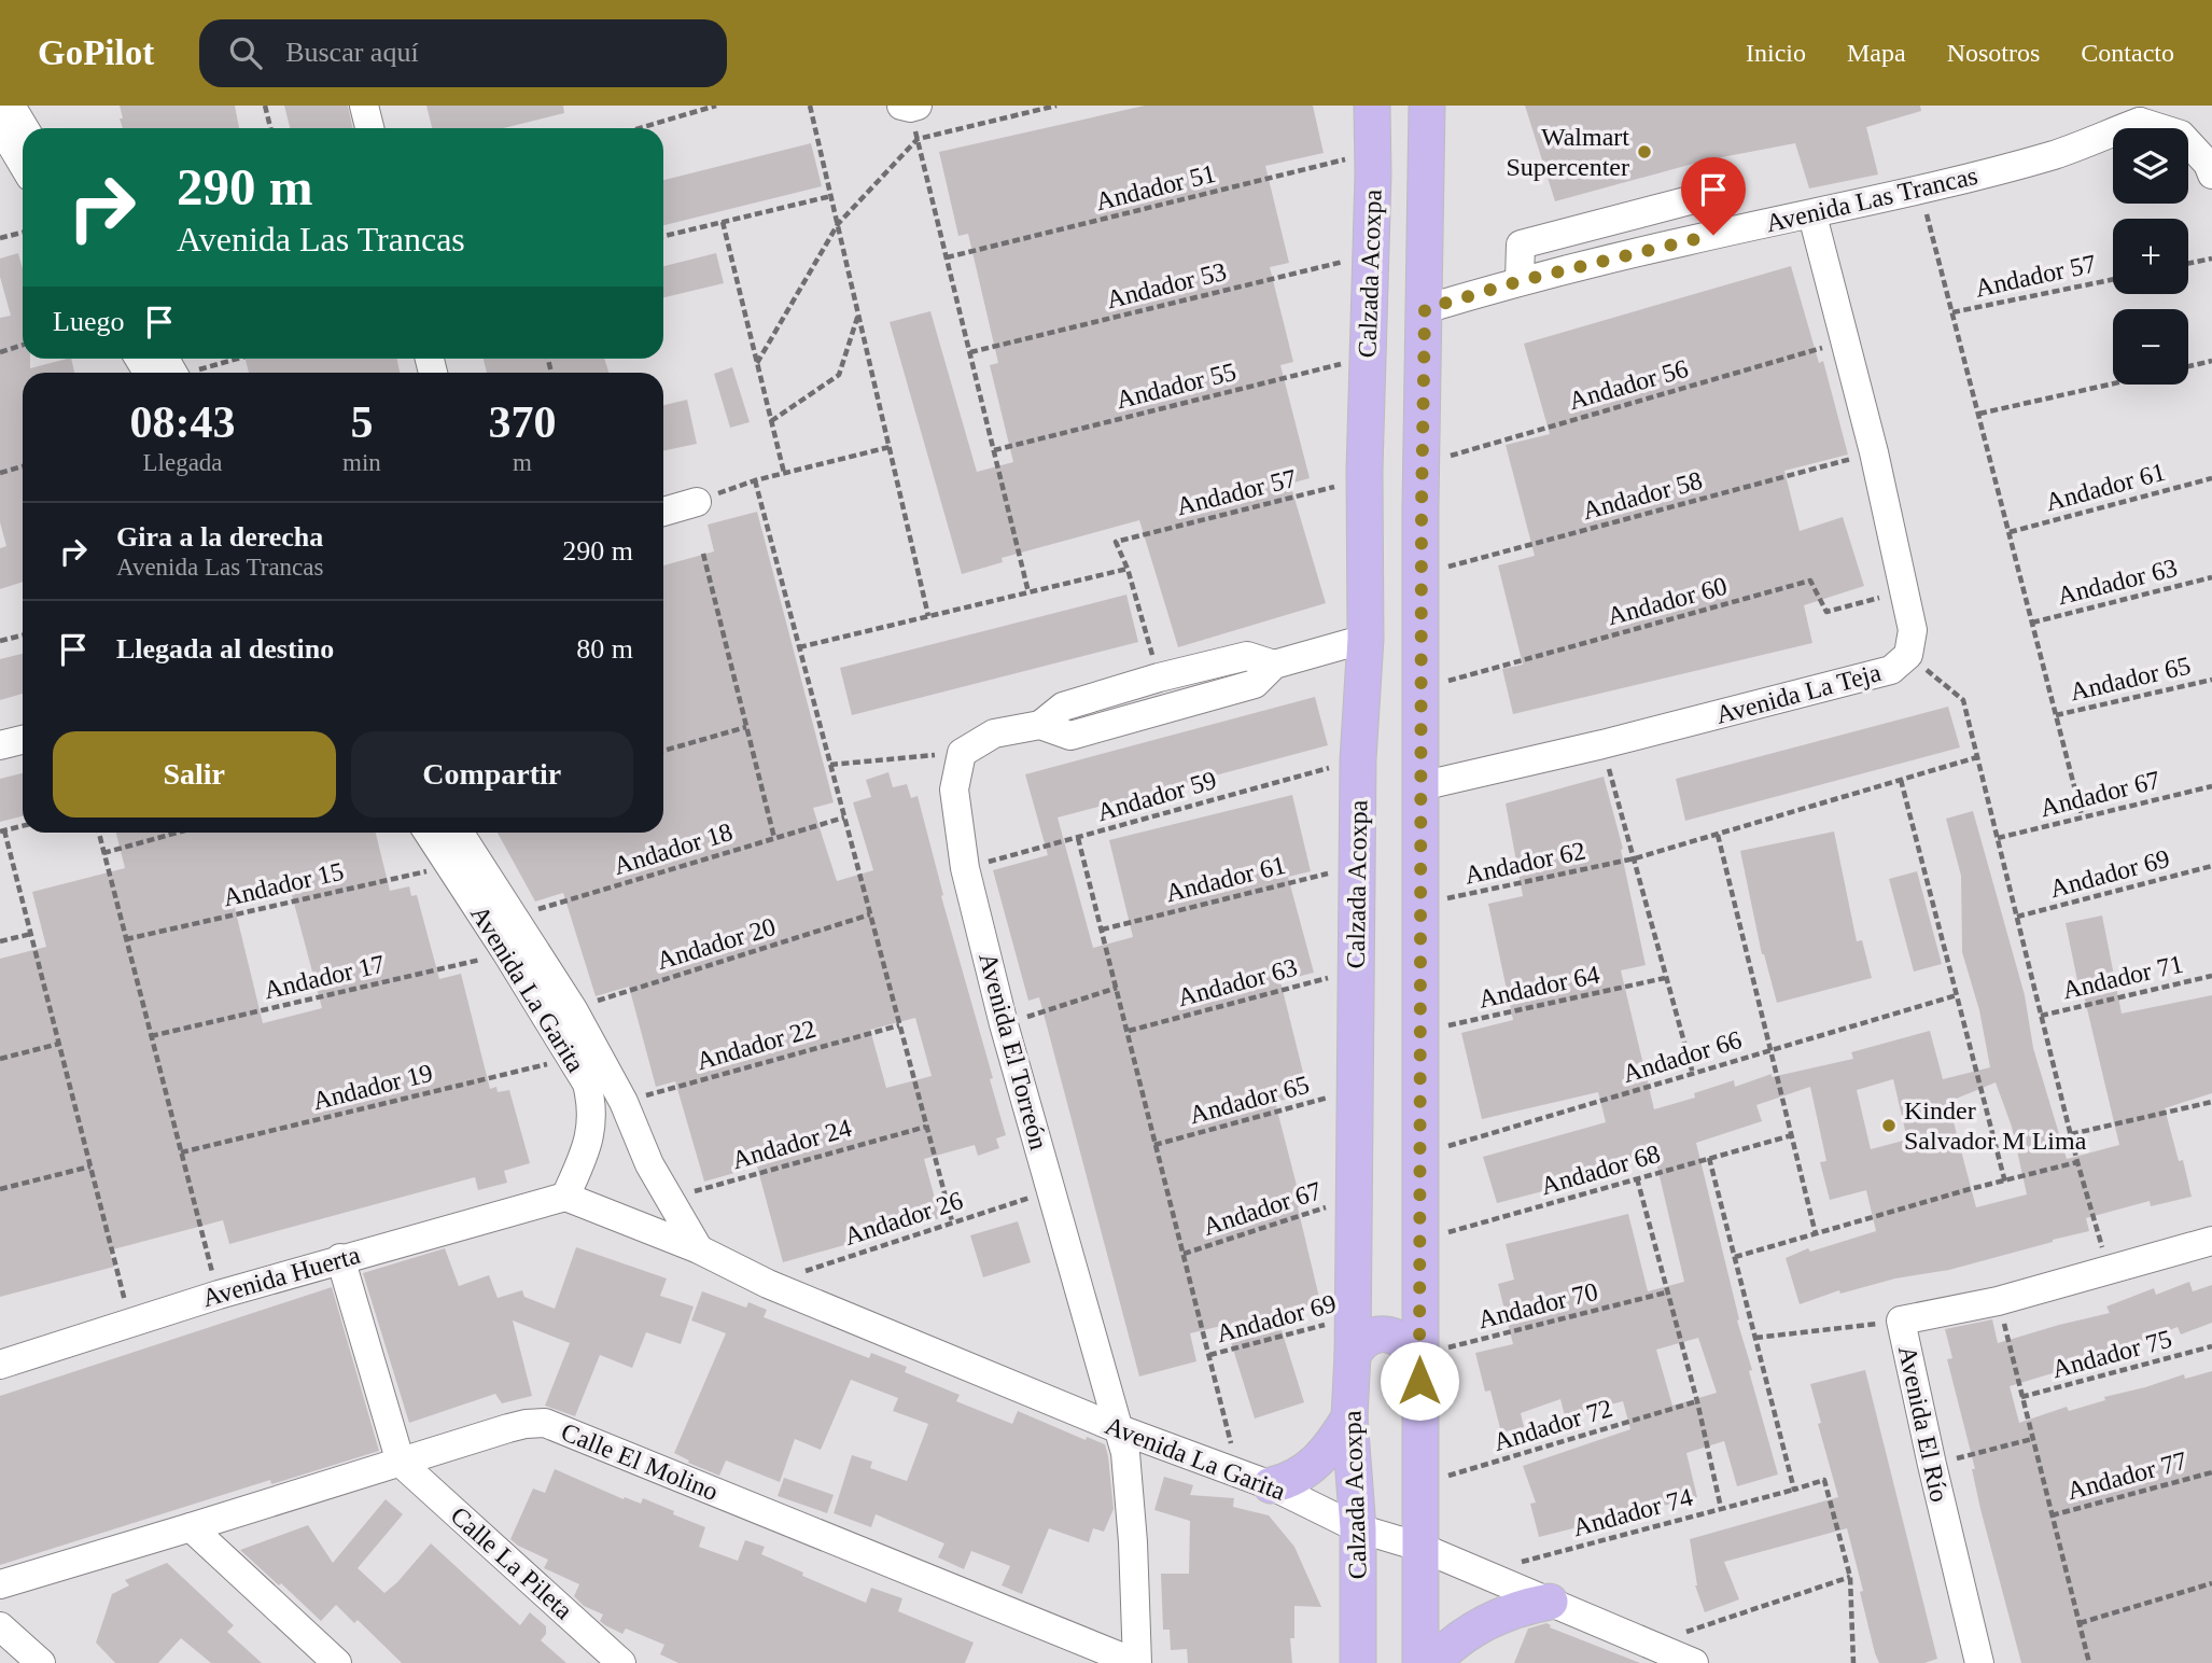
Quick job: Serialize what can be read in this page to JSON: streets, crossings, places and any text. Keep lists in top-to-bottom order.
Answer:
{
  "streets": {
    "main road": ["Calzada Acoxpa"],
    "street": [
      "Avenida Las Trancas",
      "Avenida La Teja",
      "Avenida La Garita",
      "Avenida El Torreón",
      "Avenida Huerta",
      "Avenida El Río",
      "Calle El Molino",
      "Calle La Pileta"
    ],
    "path": [
      "Andador 51",
      "Andador 57",
      "Andador 53",
      "Andador 56",
      "Andador 55",
      "Andador 61",
      "Andador 58",
      "Andador 63",
      "Andador 60",
      "Andador 65",
      "Andador 67",
      "Andador 59",
      "Andador 18",
      "Andador 62",
      "Andador 69",
      "Andador 15",
      "Andador 20",
      "Andador 17",
      "Andador 71",
      "Andador 64",
      "Andador 22",
      "Andador 66",
      "Andador 19",
      "Andador 24",
      "Andador 68",
      "Andador 26",
      "Andador 70",
      "Andador 75",
      "Andador 72",
      "Andador 77",
      "Andador 74"
    ]
  },
  "crossings": [
    ["Andador 51", "Calzada Acoxpa"],
    ["Avenida Las Trancas", "Calzada Acoxpa"],
    ["Avenida Las Trancas", "Avenida La Teja"],
    ["Calzada Acoxpa", "Andador 57"],
    ["Calzada Acoxpa", "Andador 53"],
    ["Calzada Acoxpa", "Andador 56"],
    ["Calzada Acoxpa", "Andador 55"],
    ["Calzada Acoxpa", "Andador 61"],
    ["Calzada Acoxpa", "Andador 58"],
    ["Calzada Acoxpa", "Andador 63"],
    ["Calzada Acoxpa", "Andador 60"],
    ["Calzada Acoxpa", "Andador 65"],
    ["Calzada Acoxpa", "Avenida La Teja"],
    ["Calzada Acoxpa", "Andador 67"],
    ["Calzada Acoxpa", "Andador 59"],
    ["Calzada Acoxpa", "Andador 62"],
    ["Calzada Acoxpa", "Andador 69"],
    ["Calzada Acoxpa", "Andador 64"],
    ["Calzada Acoxpa", "Avenida La Garita"],
    ["Calzada Acoxpa", "Andador 66"],
    ["Calzada Acoxpa", "Andador 68"],
    ["Calzada Acoxpa", "Andador 70"],
    ["Calzada Acoxpa", "Andador 72"],
    ["Andador 56", "Avenida La Teja"],
    ["Andador 58", "Avenida La Teja"],
    ["Andador 60", "Avenida La Teja"],
    ["Andador 59", "Avenida El Torreón"],
    ["Andador 18", "Avenida La Garita"],
    ["Andador 15", "Avenida La Garita"],
    ["Andador 20", "Avenida La Garita"],
    ["Andador 17", "Avenida La Garita"],
    ["Avenida La Garita", "Andador 22"],
    ["Avenida La Garita", "Avenida El Torreón"],
    ["Avenida La Garita", "Andador 19"],
    ["Avenida La Garita", "Andador 24"],
    ["Avenida La Garita", "Andador 26"],
    ["Avenida La Garita", "Avenida Huerta"],
    ["Avenida La Garita", "Andador 74"],
    ["Avenida El Torreón", "Andador 26"],
    ["Avenida El Torreón", "Calle El Molino"],
    ["Calle El Molino", "Calle La Pileta"]
  ],
  "places": ["Walmart Supercenter", "Kinder Salvador M Lima"],
  "page": {
    "header": "GoPilot",
    "search": "Buscar aquí",
    "nav": [
      "Inicio",
      "Mapa",
      "Nosotros",
      "Contacto"
    ],
    "map_buttons": ["+", "−"],
    "turn": ["290 m", "Avenida Las Trancas"],
    "then": "Luego",
    "eta": [
      "08:43",
      "Llegada",
      "5",
      "min",
      "370",
      "m"
    ],
    "list": [
      {
        "name": "Gira a la derecha",
        "note": "Avenida Las Trancas",
        "value": "290 m"
      },
      {
        "name": "Llegada al destino",
        "value": "80 m"
      }
    ],
    "buttons": ["Salir", "Compartir"]
  }
}
